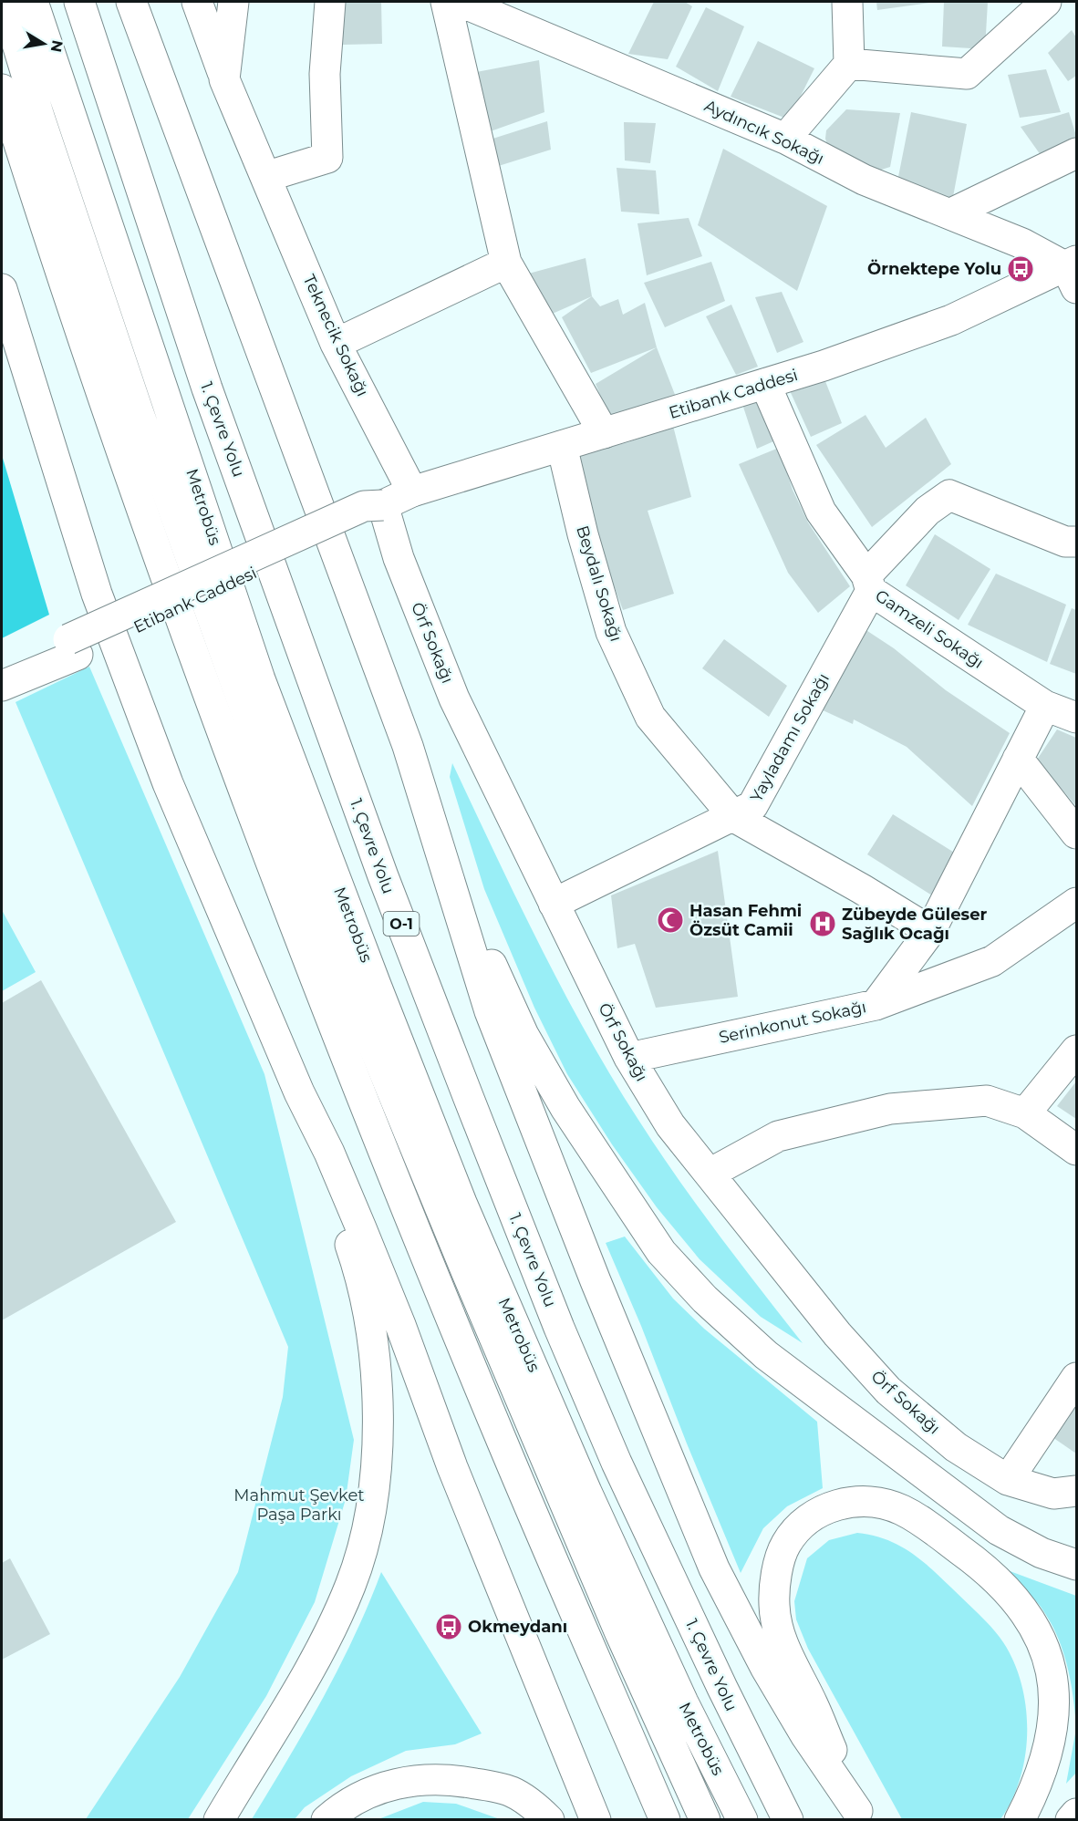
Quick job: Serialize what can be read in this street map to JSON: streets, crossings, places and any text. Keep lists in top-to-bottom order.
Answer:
{
  "streets": {
    "main road": [
      "Aydıncık Sokağı",
      "Teknecik Sokağı",
      "Etibank Caddesi",
      "1. Çevre Yolu",
      "Metrobüs",
      "Beydalı Sokağı",
      "Gamzeli Sokağı",
      "Örf Sokağı",
      "Yayladamı Sokağı",
      "O-1",
      "Serinkonut Sokağı"
    ]
  },
  "crossings": [
    ["Aydıncık Sokağı", "Etibank Caddesi"],
    ["Teknecik Sokağı", "Etibank Caddesi"],
    ["Etibank Caddesi", "Beydalı Sokağı"],
    ["Etibank Caddesi", "Gamzeli Sokağı"],
    ["Etibank Caddesi", "Örf Sokağı"],
    ["Beydalı Sokağı", "Yayladamı Sokağı"],
    ["Gamzeli Sokağı", "Yayladamı Sokağı"],
    ["Gamzeli Sokağı", "Serinkonut Sokağı"],
    ["Örf Sokağı", "Yayladamı Sokağı"],
    ["Örf Sokağı", "Serinkonut Sokağı"]
  ],
  "parks": ["Mahmut Şevket Paşa Parkı"],
  "places": {
    "bus stop": ["Örnektepe Yolu", "Okmeydanı"],
    "mosque": ["Hasan Fehmi Özsüt Camii"],
    "hospital": ["Zübeyde Güleser Sağlık Ocağı"]
  },
  "north": "right"
}
